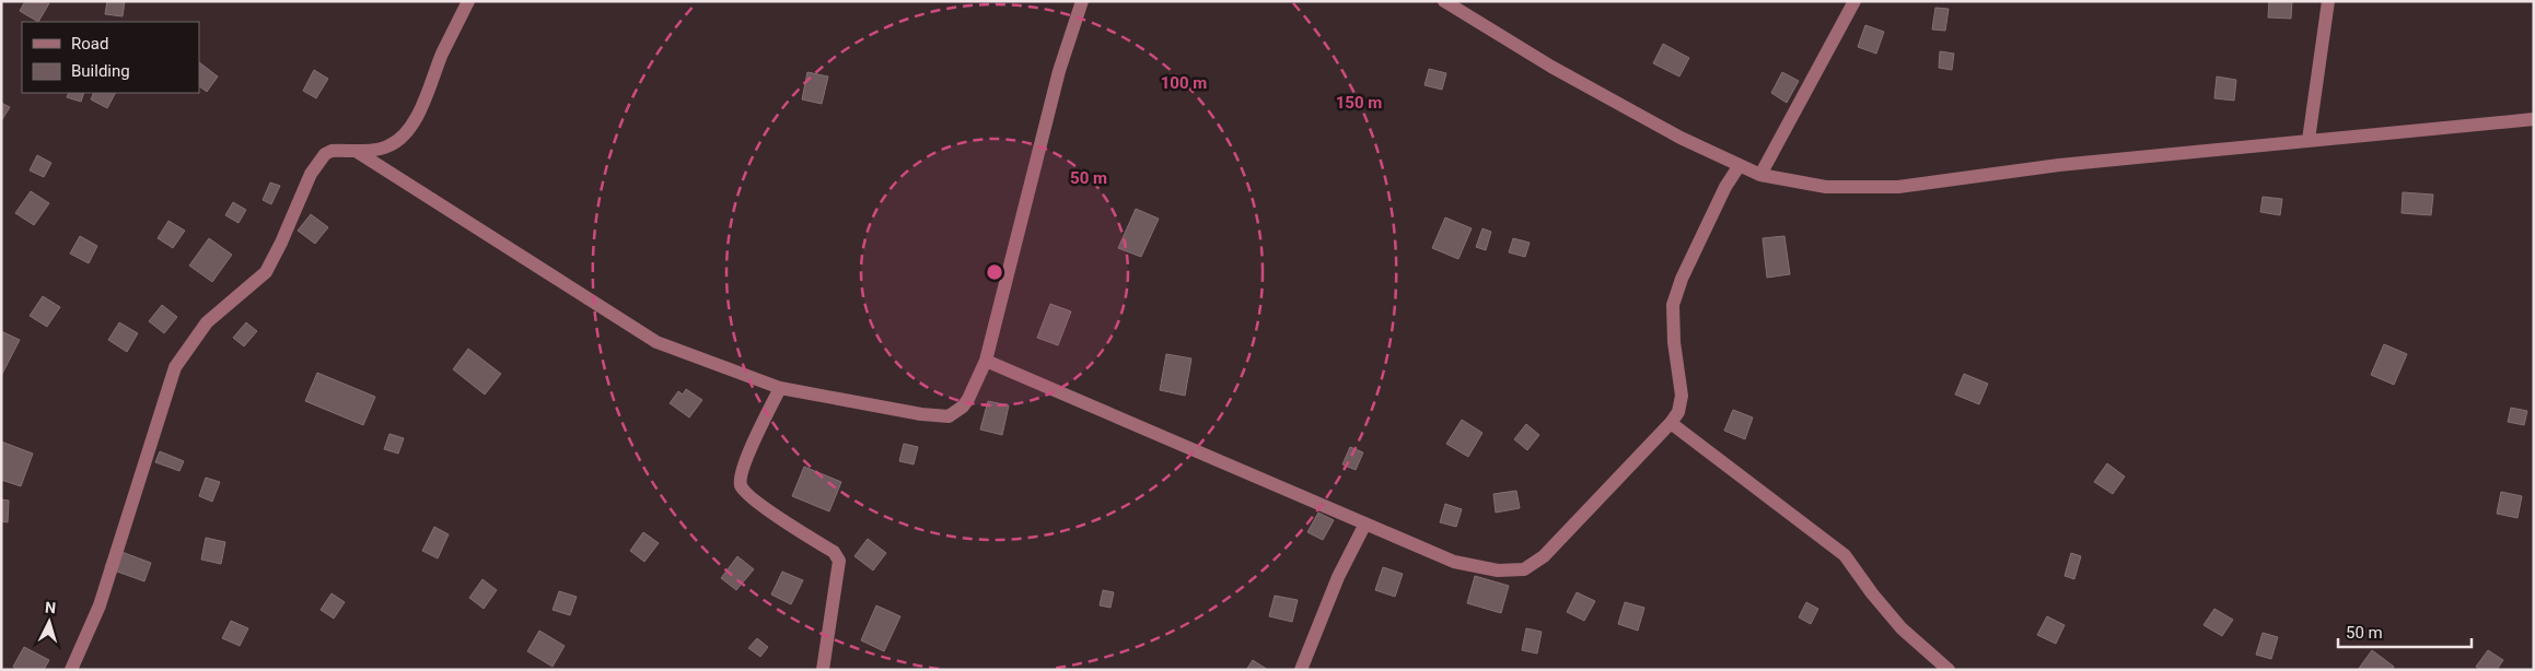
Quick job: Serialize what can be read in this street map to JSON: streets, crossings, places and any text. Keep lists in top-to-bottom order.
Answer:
{
  "legend": ["Road", "Building"],
  "scale_bar": "50 m",
  "north": "top",
  "rings": ["100 m", "150 m", "50 m"]
}
